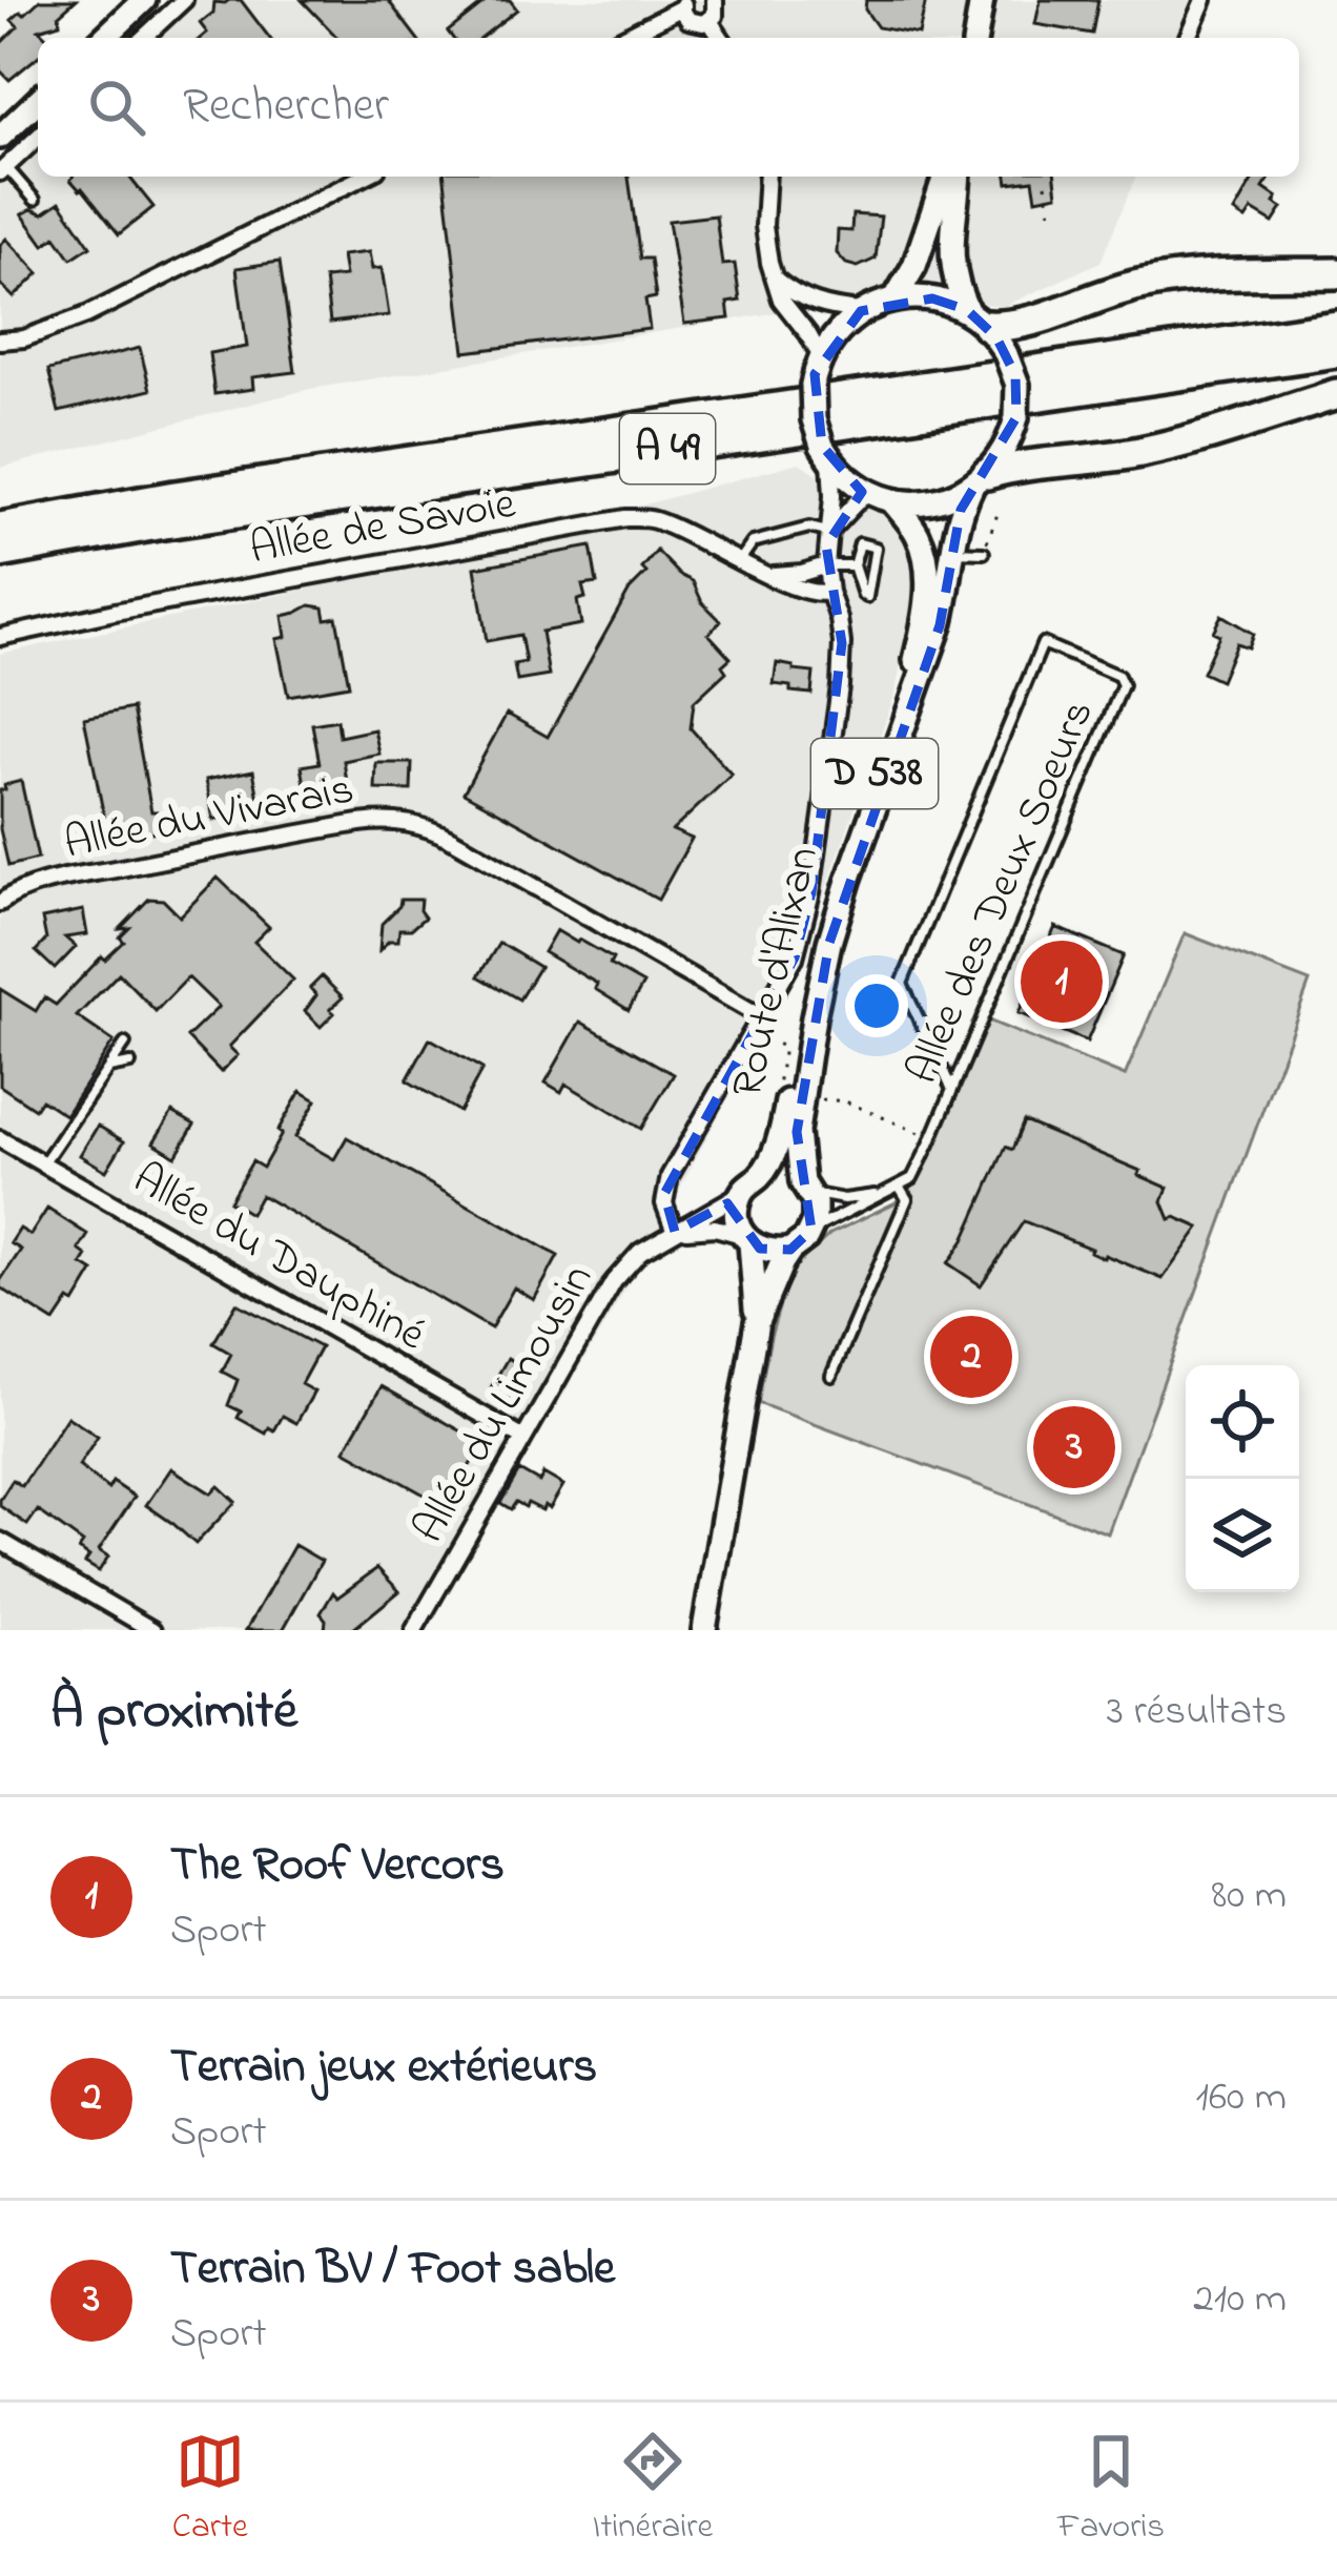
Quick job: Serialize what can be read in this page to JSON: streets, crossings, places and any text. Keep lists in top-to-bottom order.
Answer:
{
  "streets": {
    "highway": ["A 49"],
    "main road": ["D 538", "Route d'Alixan"],
    "street": [
      "Allée de Savoie",
      "Allée du Vivarais",
      "Allée du Dauphiné",
      "Allée du Limousin"
    ],
    "lane": ["Allée des Deux Soeurs"]
  },
  "crossings": [
    ["Route d'Alixan", "Allée du Limousin"],
    ["Allée du Dauphiné", "Allée du Limousin"]
  ],
  "page": {
    "search": "Rechercher",
    "pins": ["1", "2", "3"],
    "heading": ["À proximité", "3 résultats"],
    "list": [
      {
        "mark": "1",
        "name": "The Roof Vercors",
        "note": "Sport",
        "value": "80 m"
      },
      {
        "mark": "2",
        "name": "Terrain jeux extérieurs",
        "note": "Sport",
        "value": "160 m"
      },
      {
        "mark": "3",
        "name": "Terrain BV / Foot sable",
        "note": "Sport",
        "value": "210 m"
      }
    ],
    "nav": ["Carte", "Itinéraire", "Favoris"]
  }
}
